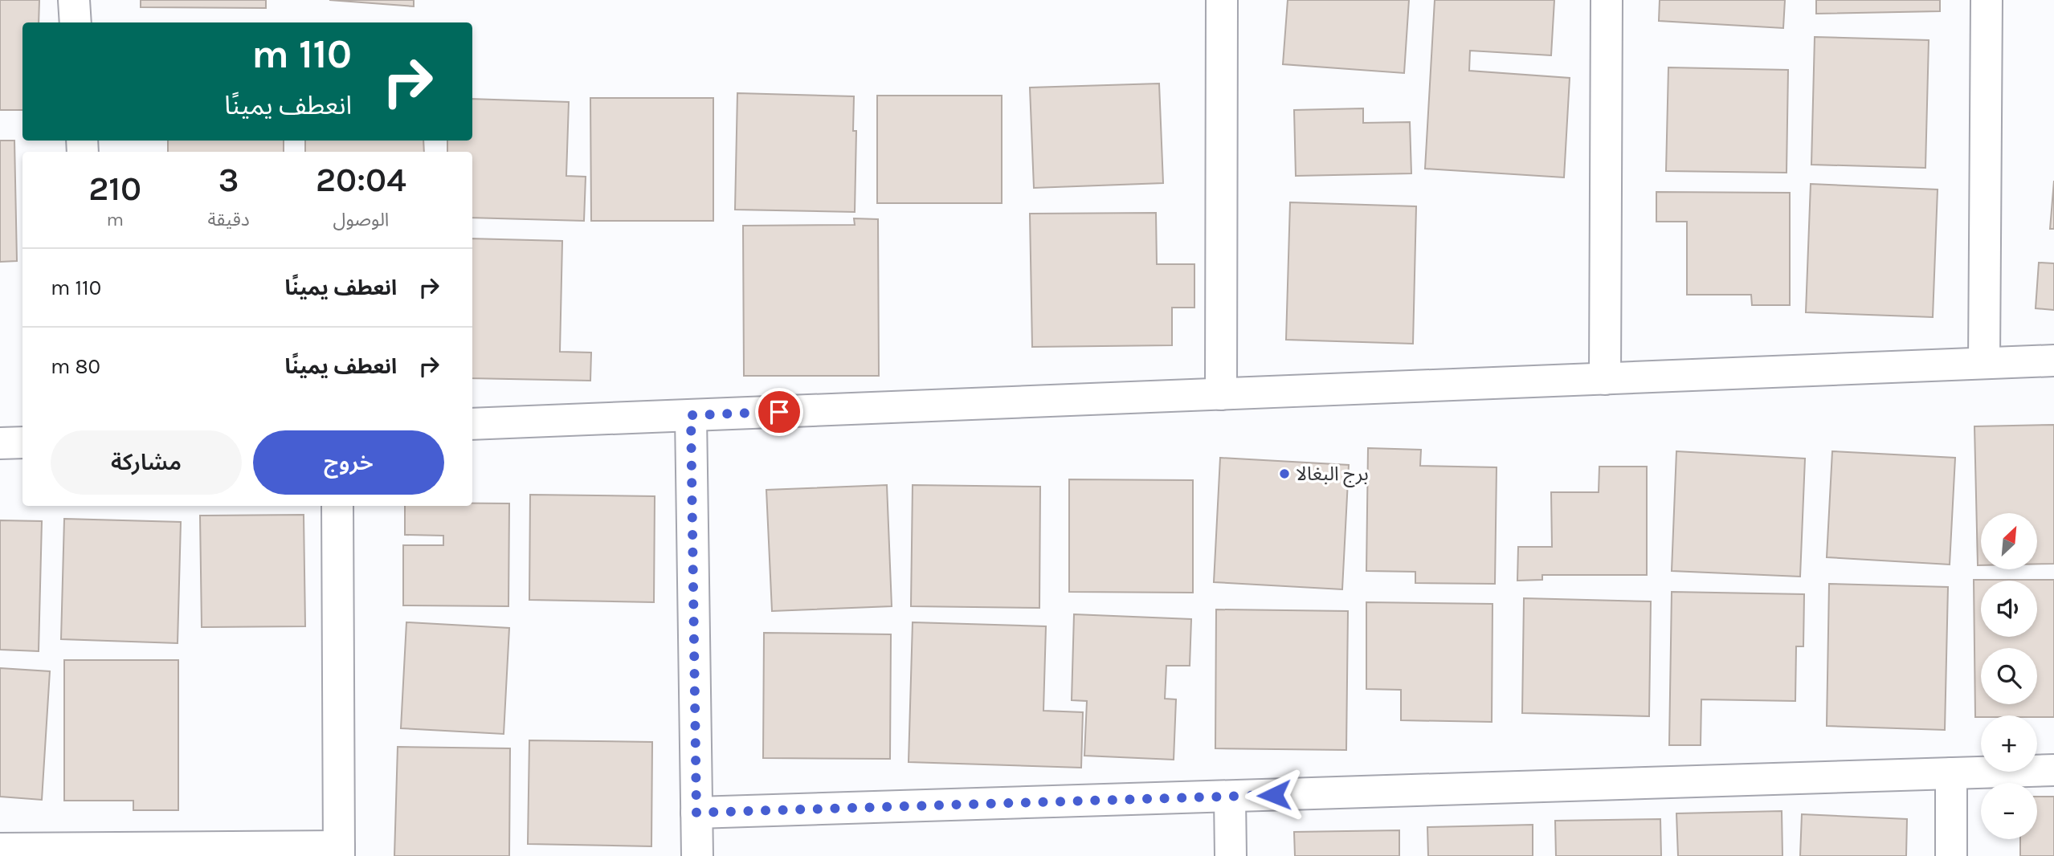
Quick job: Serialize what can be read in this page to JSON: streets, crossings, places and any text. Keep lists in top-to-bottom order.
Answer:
{
  "places": ["برج البغالا"],
  "north": "top right",
  "page": {
    "turn": ["110 m", "انعطف يمينًا"],
    "eta": [
      "20:04",
      "الوصول",
      "3",
      "دقيقة",
      "210",
      "m"
    ],
    "list": [
      {
        "name": "انعطف يمينًا",
        "value": "110 m"
      },
      {
        "name": "انعطف يمينًا",
        "value": "80 m"
      }
    ],
    "buttons": ["خروج", "مشاركة"],
    "map_buttons": ["+", "−"]
  }
}
